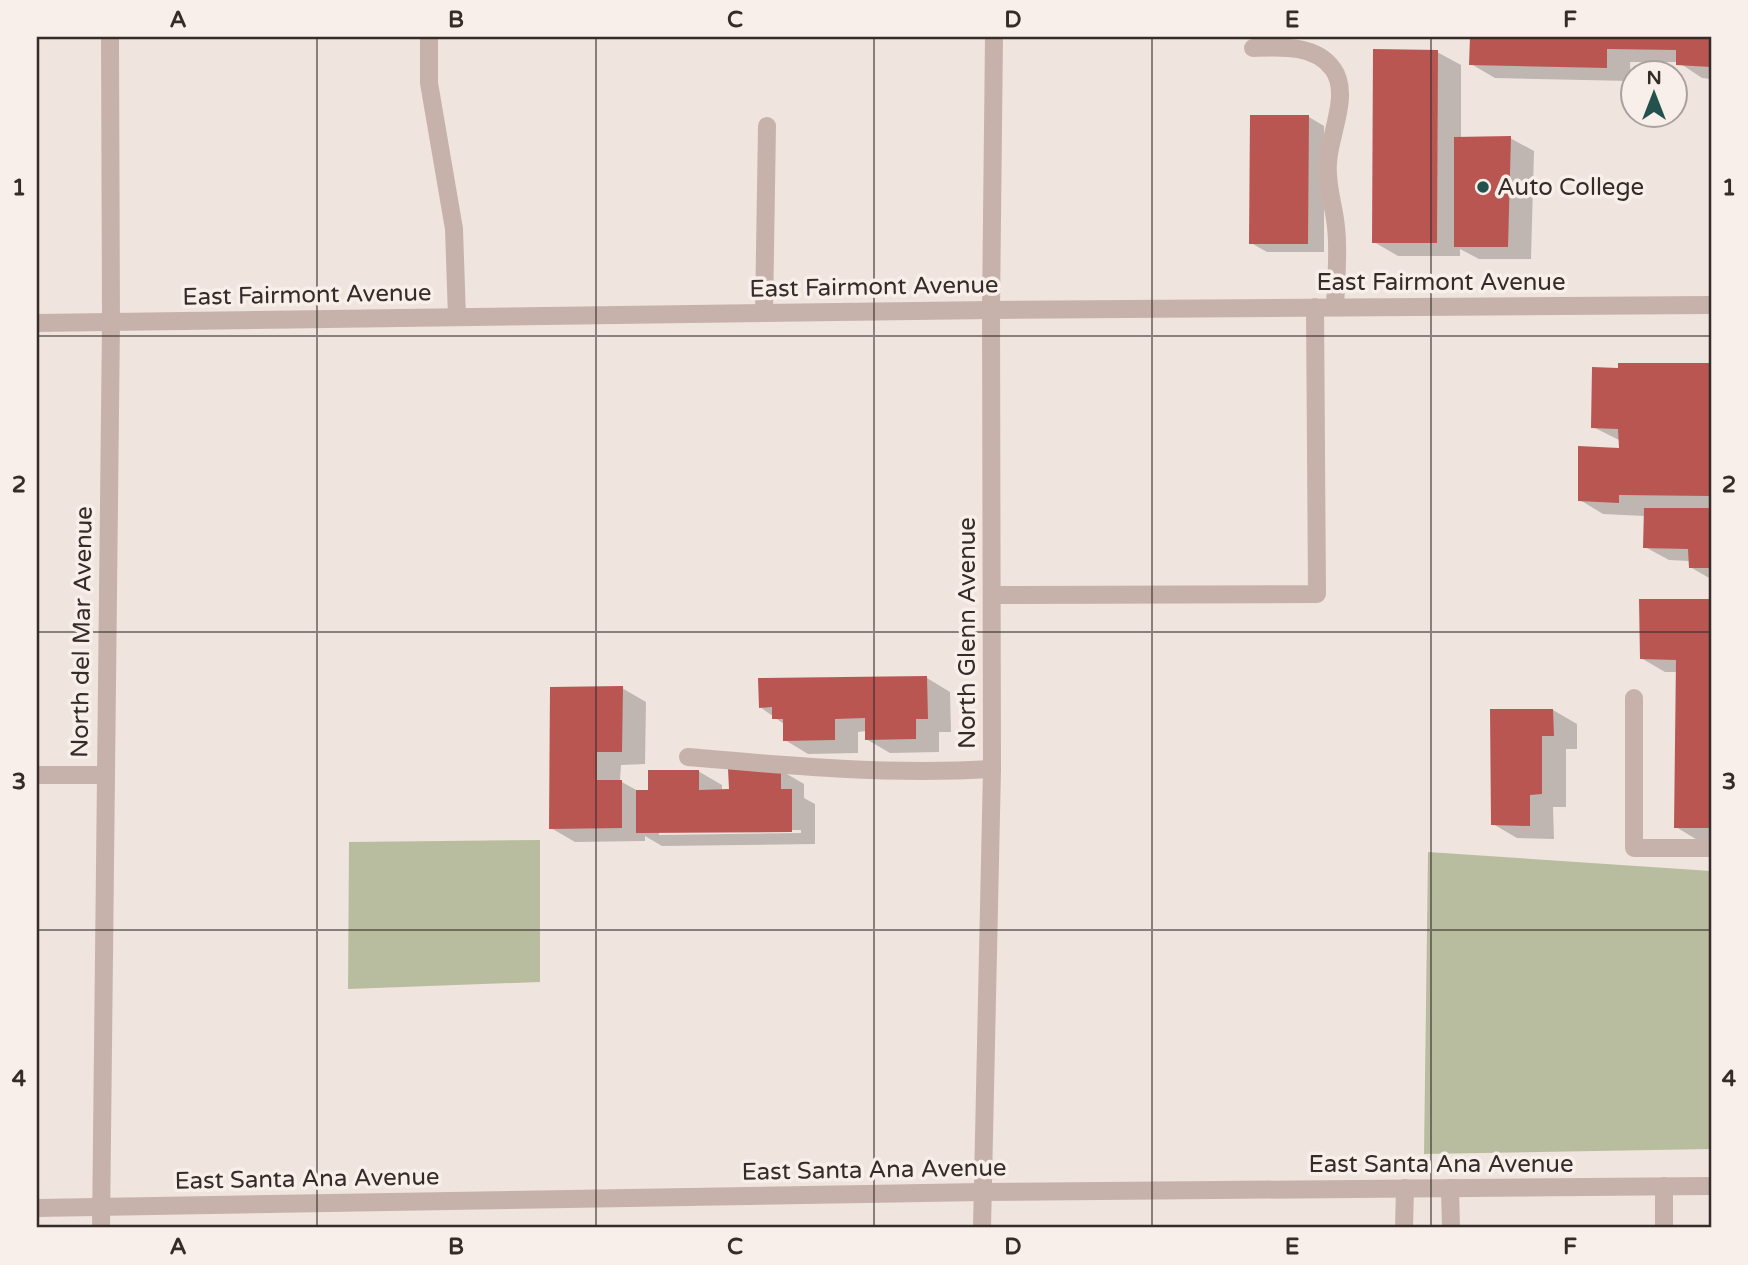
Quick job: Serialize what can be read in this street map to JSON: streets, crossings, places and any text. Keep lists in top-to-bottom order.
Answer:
{
  "streets": {
    "street": [
      "East Fairmont Avenue",
      "North del Mar Avenue",
      "North Glenn Avenue",
      "East Santa Ana Avenue"
    ]
  },
  "crossings": [
    ["East Fairmont Avenue", "North del Mar Avenue"],
    ["East Fairmont Avenue", "North Glenn Avenue"],
    ["North del Mar Avenue", "East Santa Ana Avenue"],
    ["North Glenn Avenue", "East Santa Ana Avenue"]
  ],
  "places": ["Auto College"],
  "north": "top",
  "grid": {
    "columns": [
      "A",
      "B",
      "C",
      "D",
      "E",
      "F"
    ],
    "rows": [
      "1",
      "2",
      "3",
      "4"
    ]
  }
}
